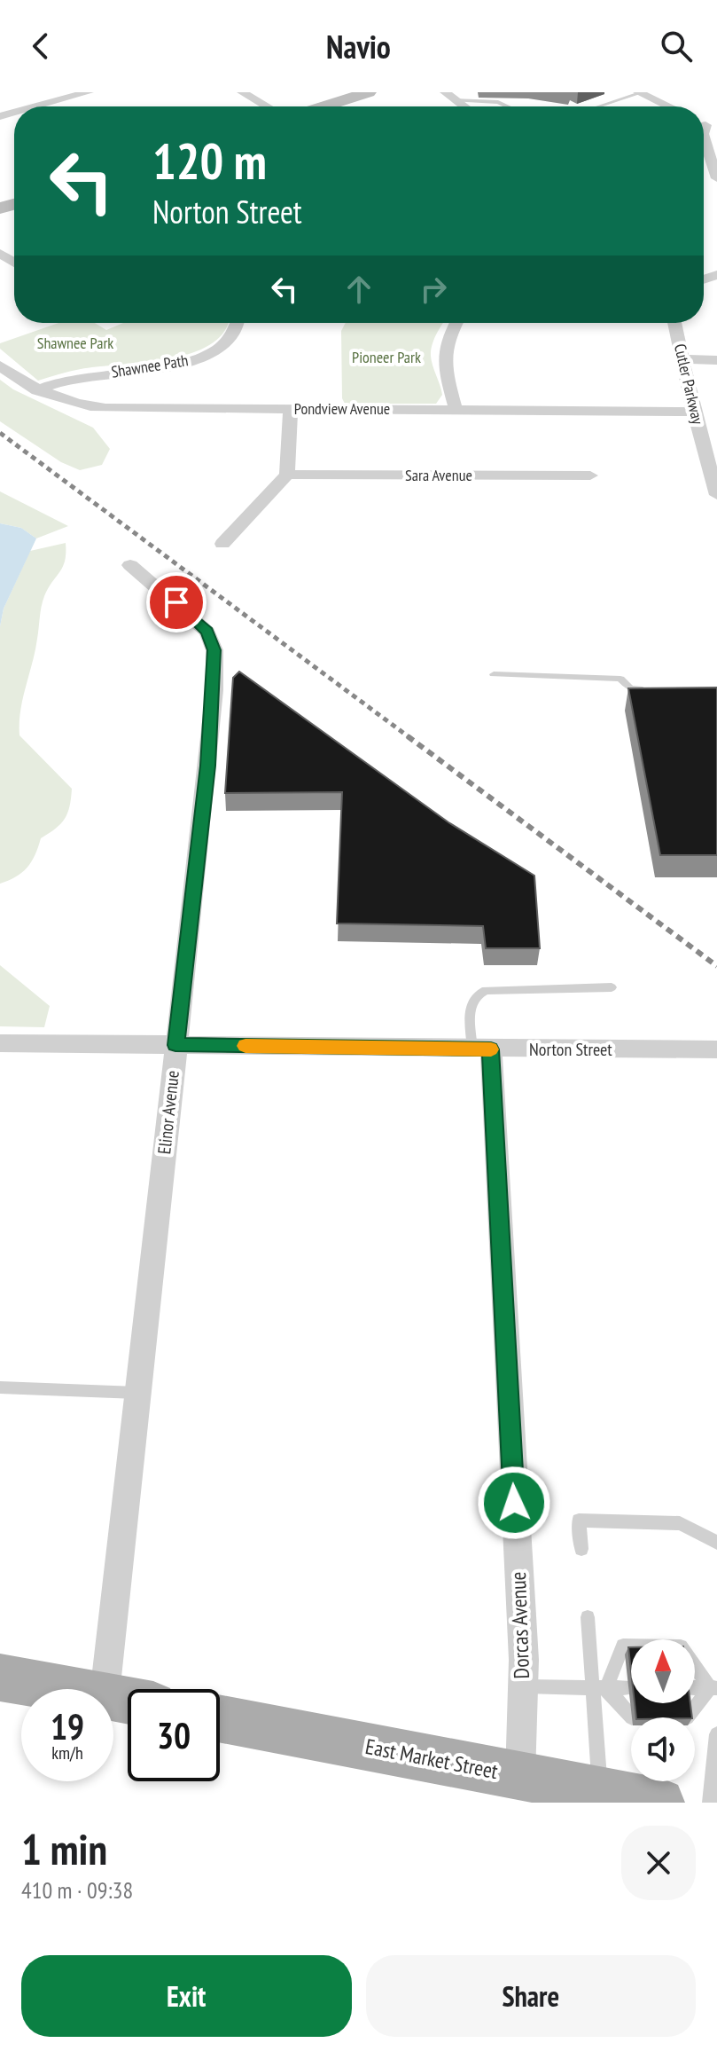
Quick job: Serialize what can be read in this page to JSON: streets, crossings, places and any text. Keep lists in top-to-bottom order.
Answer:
{
  "streets": {
    "main road": ["East Market Street"],
    "street": [
      "Shawnee Path",
      "Cutler Parkway",
      "Pondview Avenue",
      "Sara Avenue",
      "Norton Street",
      "Elinor Avenue",
      "Dorcas Avenue"
    ]
  },
  "crossings": [
    ["Shawnee Path", "Pondview Avenue"],
    ["Cutler Parkway", "Pondview Avenue"],
    ["Norton Street", "Elinor Avenue"],
    ["Norton Street", "Dorcas Avenue"],
    ["Dorcas Avenue", "East Market Street"]
  ],
  "parks": ["Shawnee Park", "Pioneer Park"],
  "north": "top",
  "page": {
    "header": "Navio",
    "turn": ["120 m", "Norton Street"],
    "speed": "19 km/h",
    "limit": "30",
    "heading": ["1 min", "410 m · 09:38"],
    "buttons": ["Exit", "Share"]
  }
}
